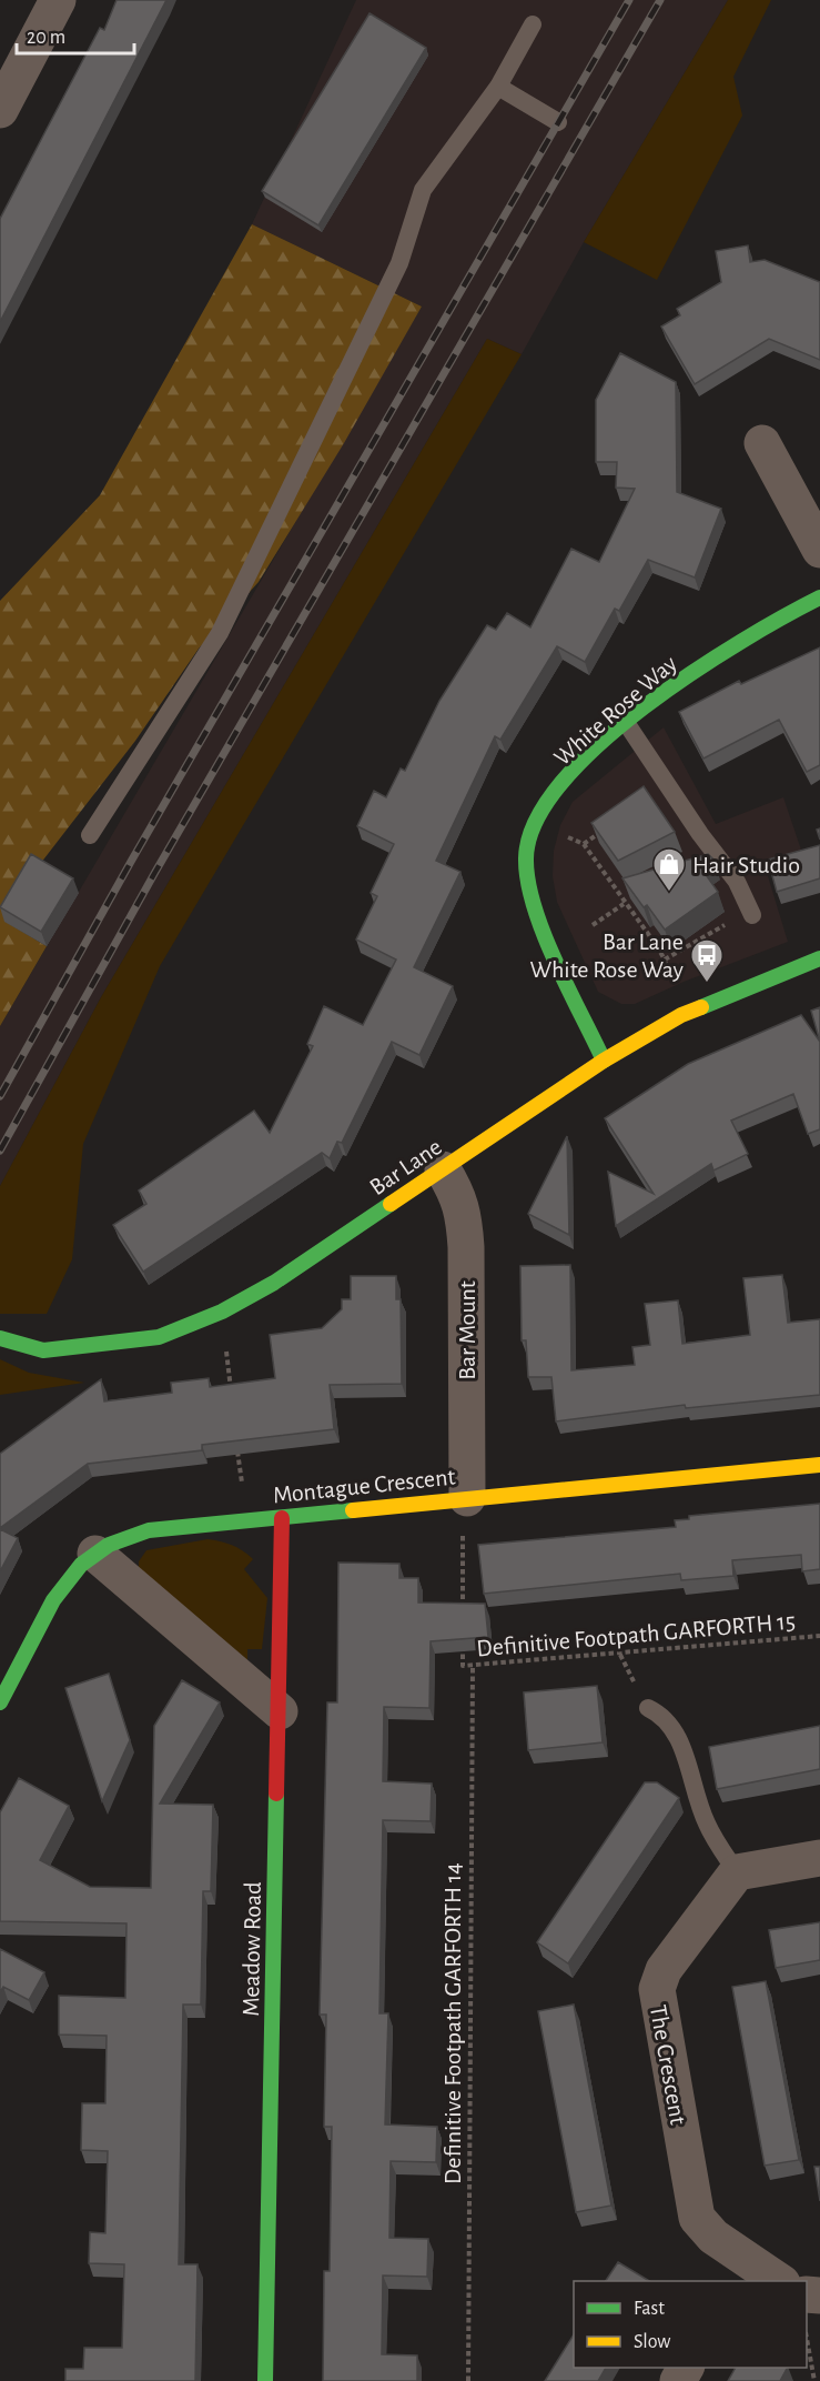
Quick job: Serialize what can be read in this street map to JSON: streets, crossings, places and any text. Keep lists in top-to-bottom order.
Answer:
{
  "streets": {
    "street": [
      "White Rose Way",
      "Bar Lane",
      "Bar Mount",
      "Montague Crescent",
      "Meadow Road",
      "The Crescent"
    ],
    "path": ["Definitive Footpath GARFORTH 15", "Definitive Footpath GARFORTH 14"]
  },
  "crossings": [
    ["White Rose Way", "Bar Lane"],
    ["Bar Lane", "Bar Mount"],
    ["Bar Mount", "Montague Crescent"],
    ["Bar Mount", "Definitive Footpath GARFORTH 15"],
    ["Montague Crescent", "Definitive Footpath GARFORTH 15"],
    ["Montague Crescent", "Meadow Road"],
    ["Definitive Footpath GARFORTH 15", "Definitive Footpath GARFORTH 14"]
  ],
  "places": {
    "shop": ["Hair Studio"],
    "bus stop": ["Bar Lane White Rose Way"]
  },
  "legend": ["Fast", "Slow"],
  "scale_bar": "20 m"
}
